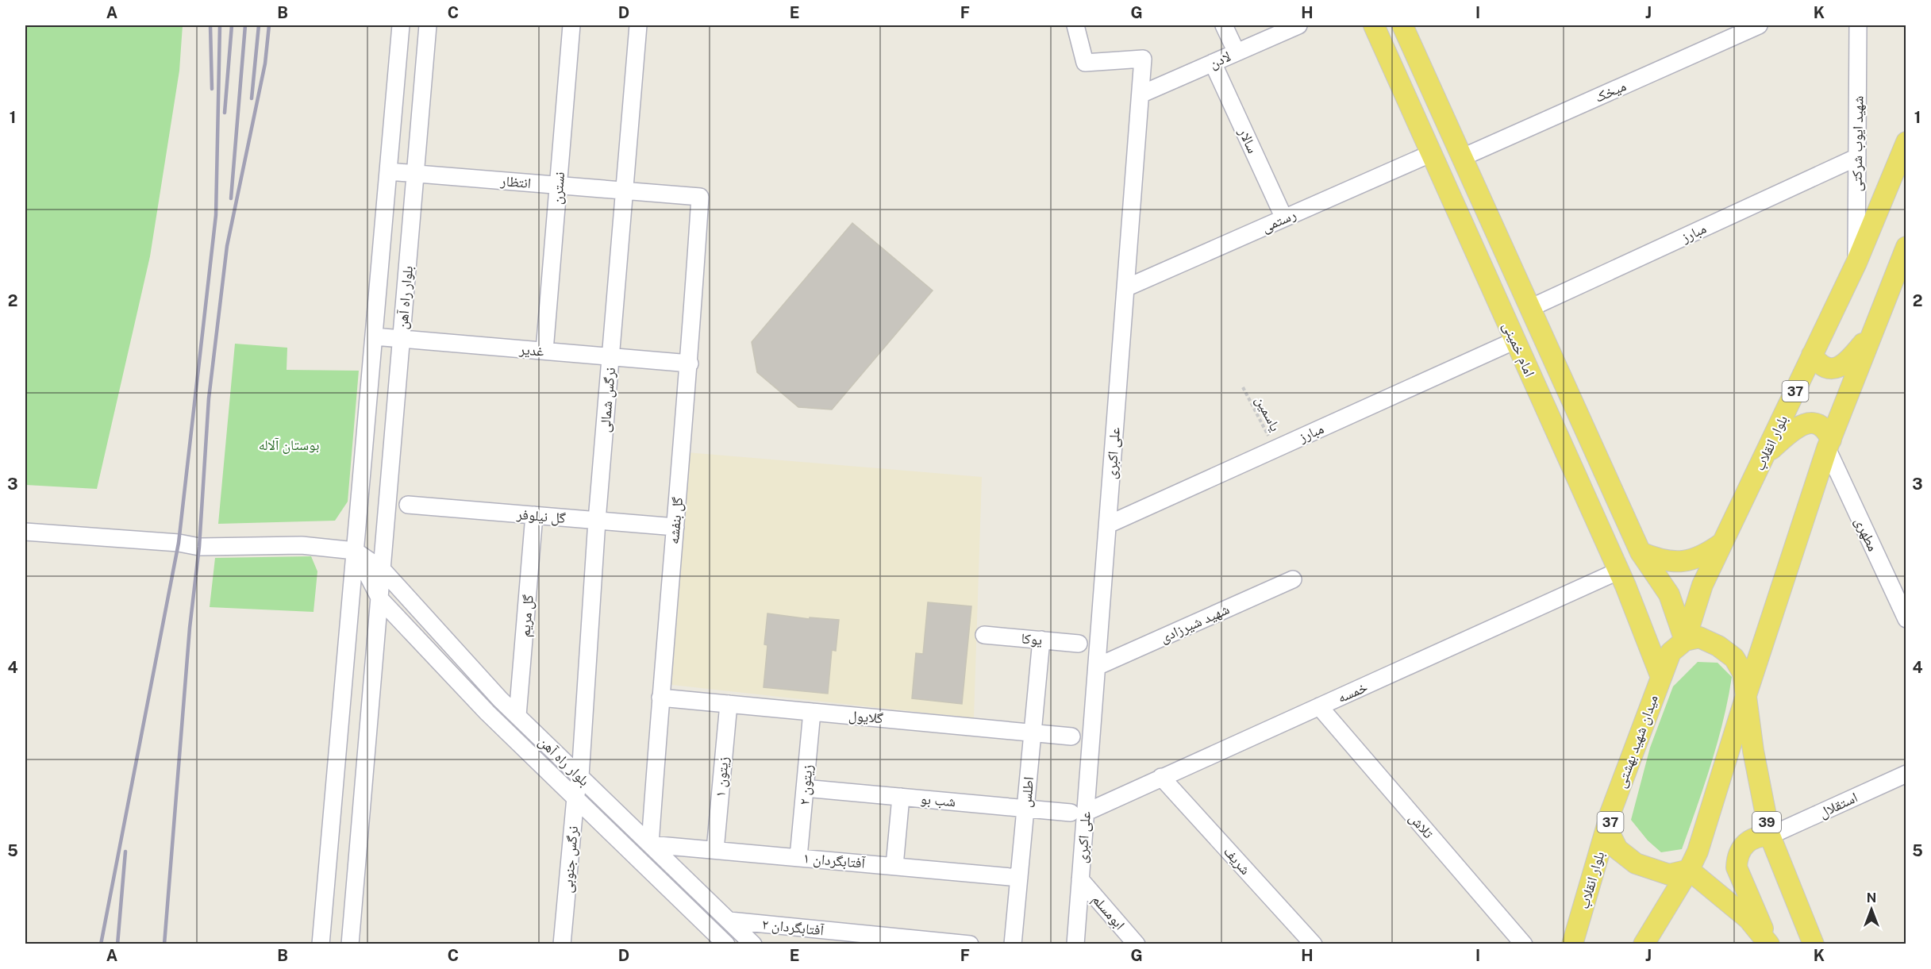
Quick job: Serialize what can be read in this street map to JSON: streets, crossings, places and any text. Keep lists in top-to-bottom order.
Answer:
{
  "streets": {
    "main road": [
      "امام خمینی",
      "37",
      "بلوار انقلاب",
      "میدان شهید بهشتی",
      "39"
    ],
    "street": [
      "لادن",
      "میخک",
      "سالار",
      "شهید ایوب شرکتی",
      "انتظار",
      "نسترن",
      "رستمی",
      "مبارز",
      "بلوار راه آهن",
      "غدیر",
      "نرگس شمالی",
      "علی اکبری",
      "گل نیلوفر",
      "گل بنفشه",
      "مطهری",
      "گل مریم",
      "شهید شیرزادی",
      "یوکا",
      "خمسه",
      "گلایول",
      "زیتون ۱",
      "زیتون ۲",
      "اطلس",
      "شب بو",
      "استقلال",
      "تلاش",
      "نرگس جنوبی",
      "آفتابگردان ۱",
      "شریف",
      "ابومسلم",
      "آفتابگردان ۲"
    ],
    "path": ["یاسمین"]
  },
  "crossings": [
    ["لادن", "سالار"],
    ["لادن", "علی اکبری"],
    ["میخک", "امام خمینی"],
    ["سالار", "رستمی"],
    ["شهید ایوب شرکتی", "مبارز"],
    ["شهید ایوب شرکتی", "بلوار انقلاب"],
    ["انتظار", "نسترن"],
    ["انتظار", "بلوار راه آهن"],
    ["انتظار", "نرگس شمالی"],
    ["انتظار", "گل بنفشه"],
    ["نسترن", "غدیر"],
    ["رستمی", "امام خمینی"],
    ["رستمی", "علی اکبری"],
    ["مبارز", "امام خمینی"],
    ["مبارز", "یاسمین"],
    ["مبارز", "علی اکبری"],
    ["بلوار راه آهن", "غدیر"],
    ["بلوار راه آهن", "نرگس شمالی"],
    ["بلوار راه آهن", "گل بنفشه"],
    ["بلوار راه آهن", "گل مریم"],
    ["بلوار راه آهن", "نرگس جنوبی"],
    ["بلوار راه آهن", "آفتابگردان ۱"],
    ["بلوار راه آهن", "آفتابگردان ۲"],
    ["امام خمینی", "بلوار انقلاب"],
    ["امام خمینی", "خمسه"],
    ["امام خمینی", "میدان شهید بهشتی"],
    ["غدیر", "نرگس شمالی"],
    ["غدیر", "گل بنفشه"],
    ["نرگس شمالی", "گل نیلوفر"],
    ["نرگس شمالی", "نرگس جنوبی"],
    ["بلوار انقلاب", "میدان شهید بهشتی"],
    ["علی اکبری", "شهید شیرزادی"],
    ["علی اکبری", "خمسه"],
    ["علی اکبری", "شب بو"],
    ["علی اکبری", "ابومسلم"],
    ["گل نیلوفر", "گل بنفشه"],
    ["گل نیلوفر", "گل مریم"],
    ["گل بنفشه", "گلایول"],
    ["گل بنفشه", "آفتابگردان ۱"],
    ["یوکا", "اطلس"],
    ["خمسه", "شب بو"],
    ["خمسه", "تلاش"],
    ["خمسه", "شریف"],
    ["گلایول", "زیتون ۱"],
    ["گلایول", "زیتون ۲"],
    ["گلایول", "اطلس"],
    ["زیتون ۱", "آفتابگردان ۱"],
    ["زیتون ۲", "شب بو"],
    ["زیتون ۲", "آفتابگردان ۱"],
    ["اطلس", "شب بو"],
    ["اطلس", "آفتابگردان ۱"],
    ["استقلال", "39"]
  ],
  "parks": ["بوستان آلاله"],
  "north": "top",
  "grid": {
    "columns": [
      "A",
      "B",
      "C",
      "D",
      "E",
      "F",
      "G",
      "H",
      "I",
      "J",
      "K"
    ],
    "rows": [
      "1",
      "2",
      "3",
      "4",
      "5"
    ]
  }
}
